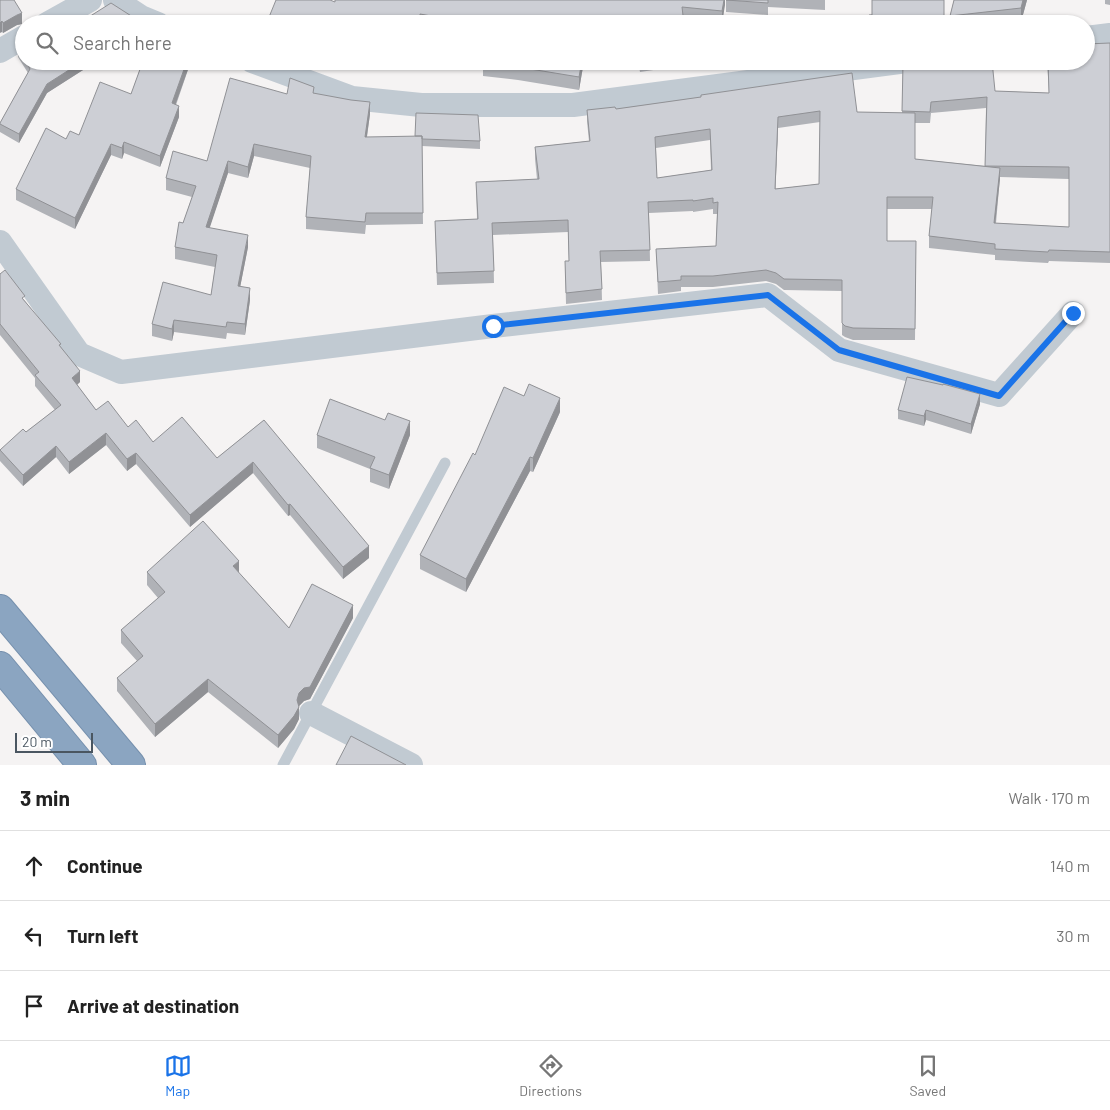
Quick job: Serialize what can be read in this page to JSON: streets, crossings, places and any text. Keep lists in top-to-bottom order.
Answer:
{
  "scale_bar": "20 m",
  "page": {
    "search": "Search here",
    "scale": "20 m",
    "heading": ["3 min", "Walk · 170 m"],
    "list": [
      ["Continue", "140 m"],
      ["Turn left", "30 m"],
      "Arrive at destination"
    ],
    "nav": ["Map", "Directions", "Saved"]
  }
}
